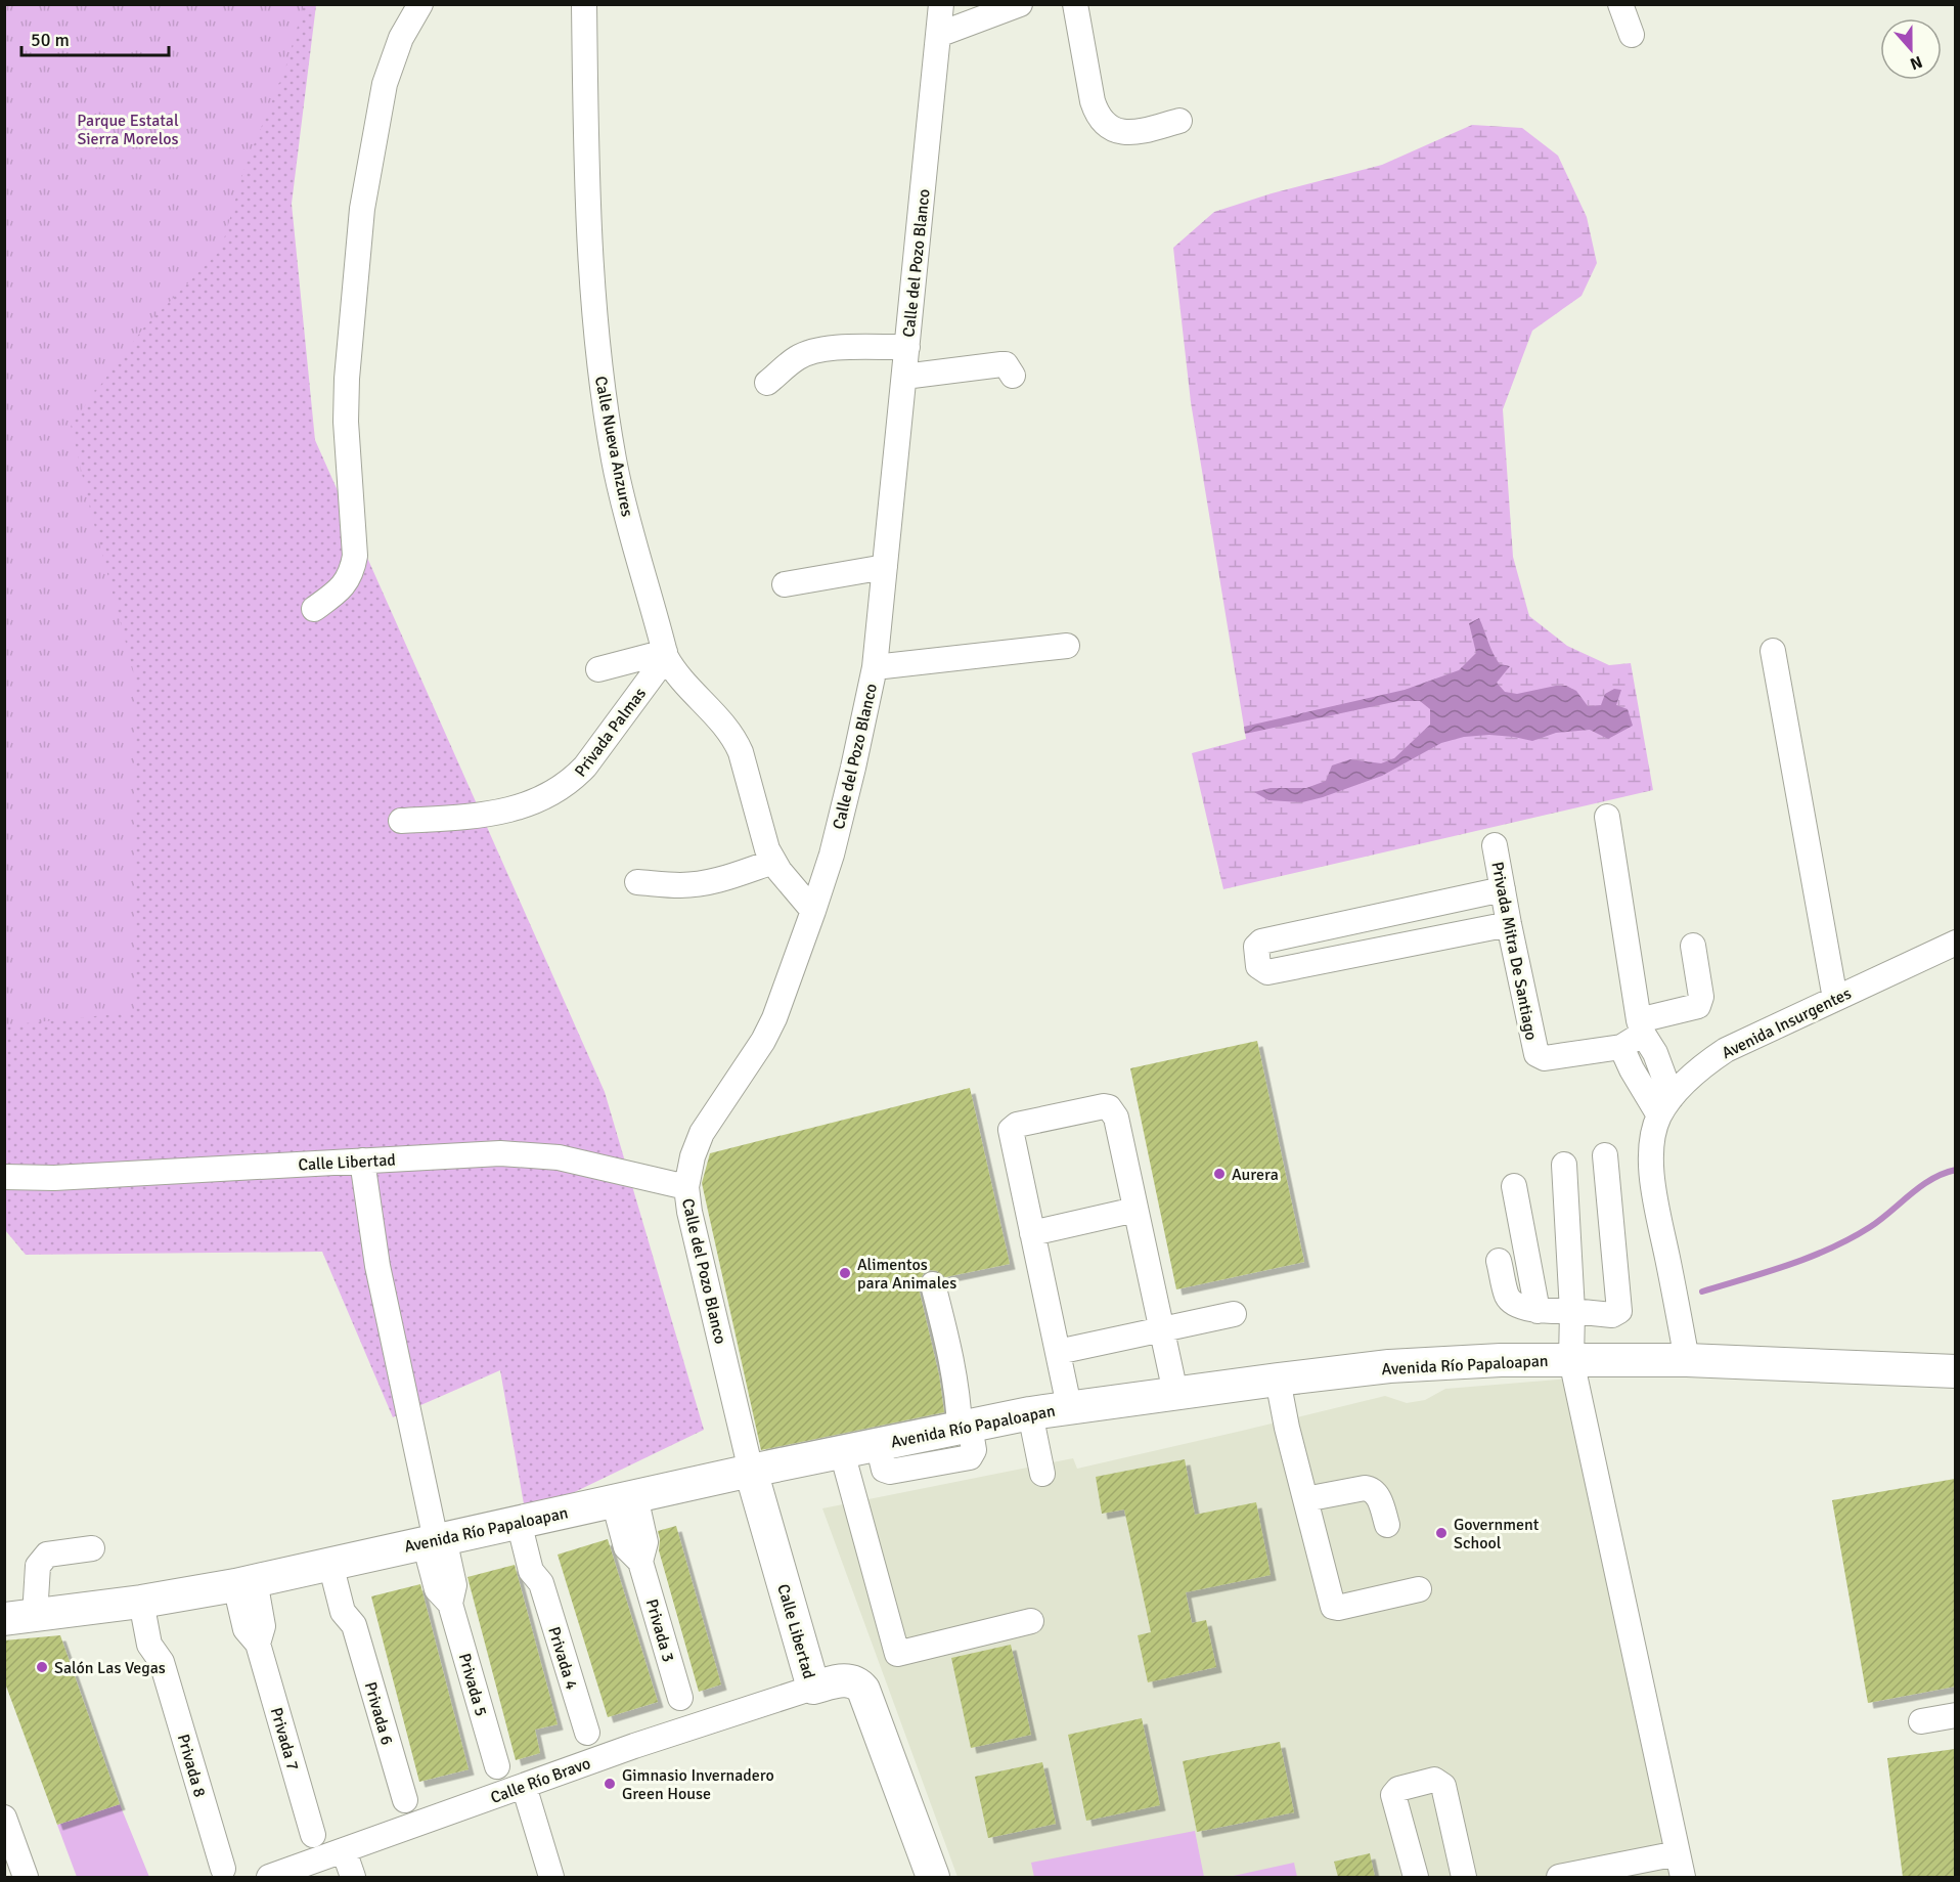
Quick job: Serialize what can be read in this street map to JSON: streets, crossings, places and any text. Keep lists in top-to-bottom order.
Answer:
{
  "streets": {
    "main road": ["Calle Libertad", "Avenida Río Papaloapan"],
    "street": [
      "Calle del Pozo Blanco",
      "Calle Nueva Anzures",
      "Privada Palmas",
      "Privada Mitra De Santiago",
      "Avenida Insurgentes",
      "Privada 3",
      "Privada 4",
      "Privada 5",
      "Privada 6",
      "Privada 7",
      "Privada 8",
      "Calle Río Bravo"
    ]
  },
  "crossings": [
    ["Calle del Pozo Blanco", "Calle Nueva Anzures"],
    ["Calle del Pozo Blanco", "Calle Libertad"],
    ["Calle del Pozo Blanco", "Avenida Río Papaloapan"],
    ["Calle Nueva Anzures", "Privada Palmas"],
    ["Calle Libertad", "Avenida Río Papaloapan"],
    ["Calle Libertad", "Privada 5"],
    ["Calle Libertad", "Calle Río Bravo"],
    ["Avenida Río Papaloapan", "Privada 3"],
    ["Avenida Río Papaloapan", "Privada 4"],
    ["Avenida Río Papaloapan", "Privada 5"],
    ["Avenida Río Papaloapan", "Privada 6"],
    ["Avenida Río Papaloapan", "Privada 7"],
    ["Avenida Río Papaloapan", "Privada 8"]
  ],
  "parks": ["Parque Estatal Sierra Morelos"],
  "places": [
    "Aurera",
    "Alimentos para Animales",
    "Government School",
    "Salón Las Vegas",
    "Gimnasio Invernadero Green House"
  ],
  "scale_bar": "50 m",
  "north": "bottom"
}
